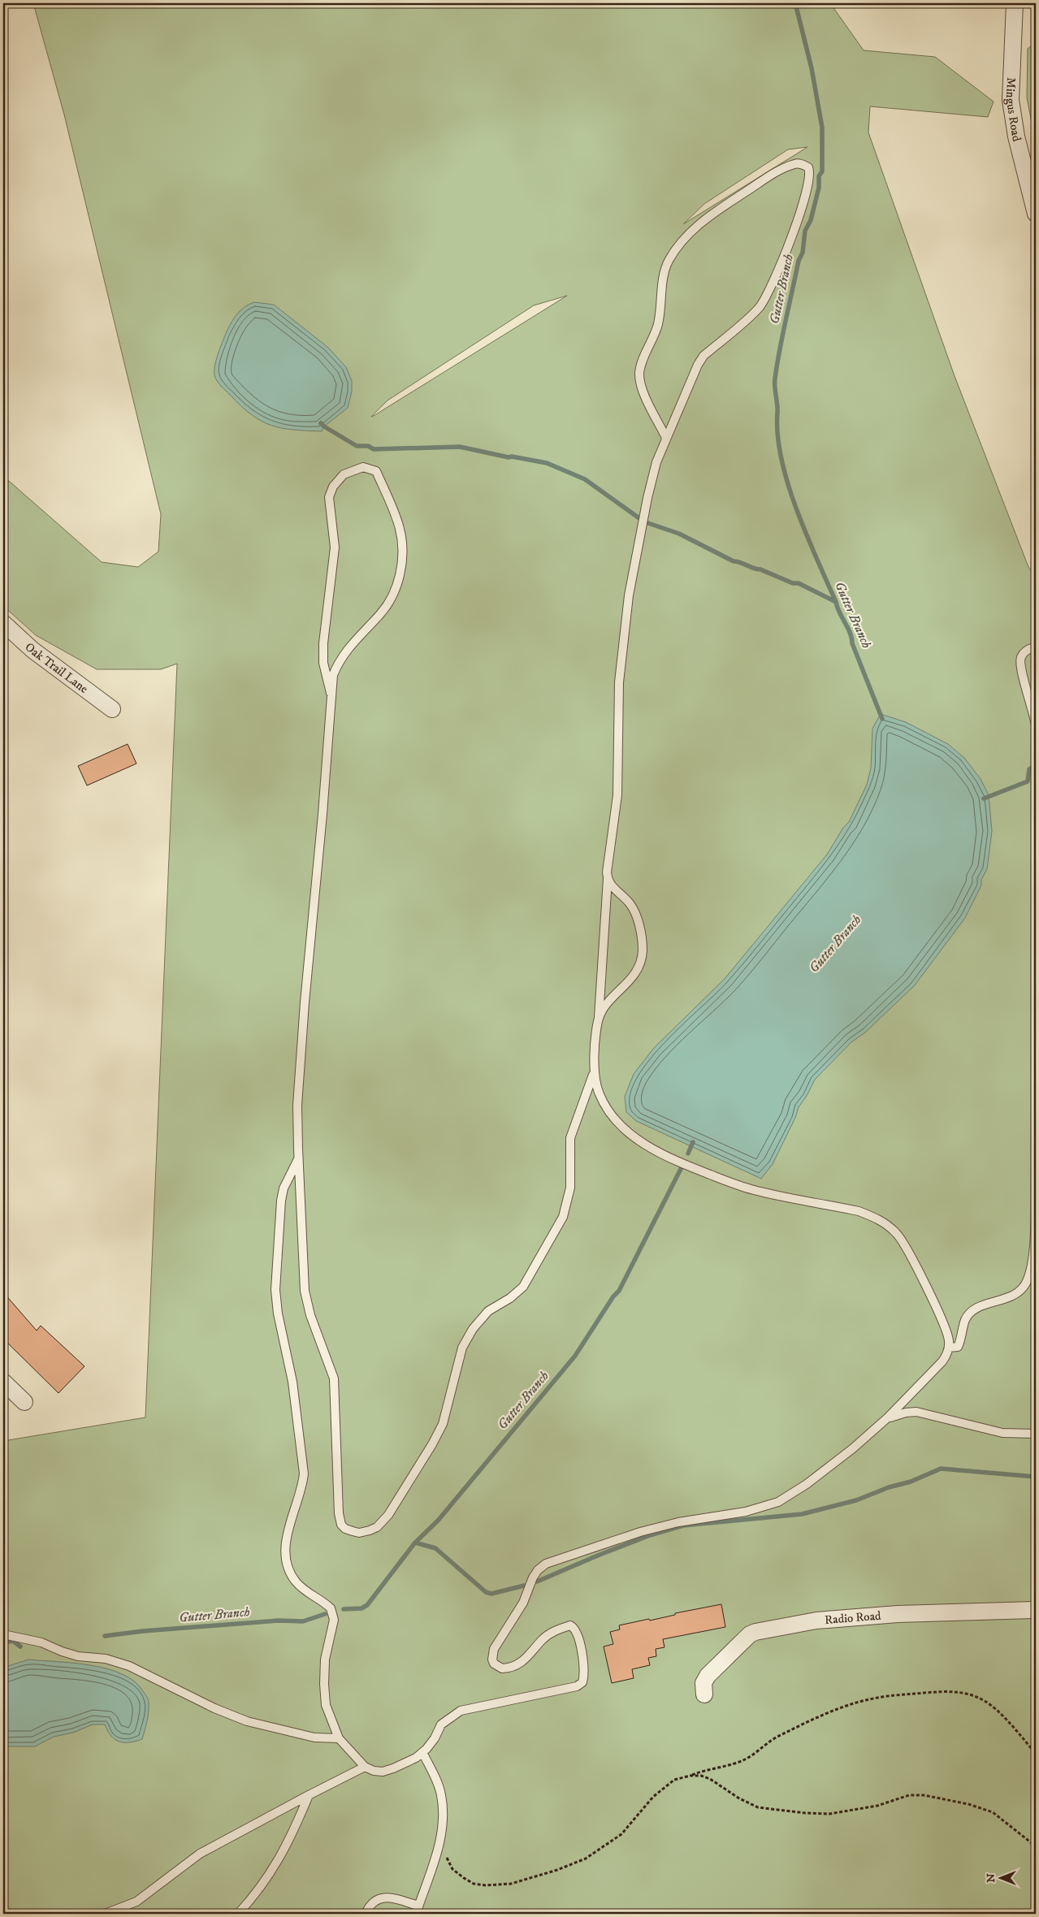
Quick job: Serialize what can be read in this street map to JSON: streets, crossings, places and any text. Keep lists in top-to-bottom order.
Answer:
{
  "streets": {
    "street": ["Mingus Road", "Oak Trail Lane", "Radio Road"]
  },
  "water": ["Gutter Branch"],
  "north": "left"
}
